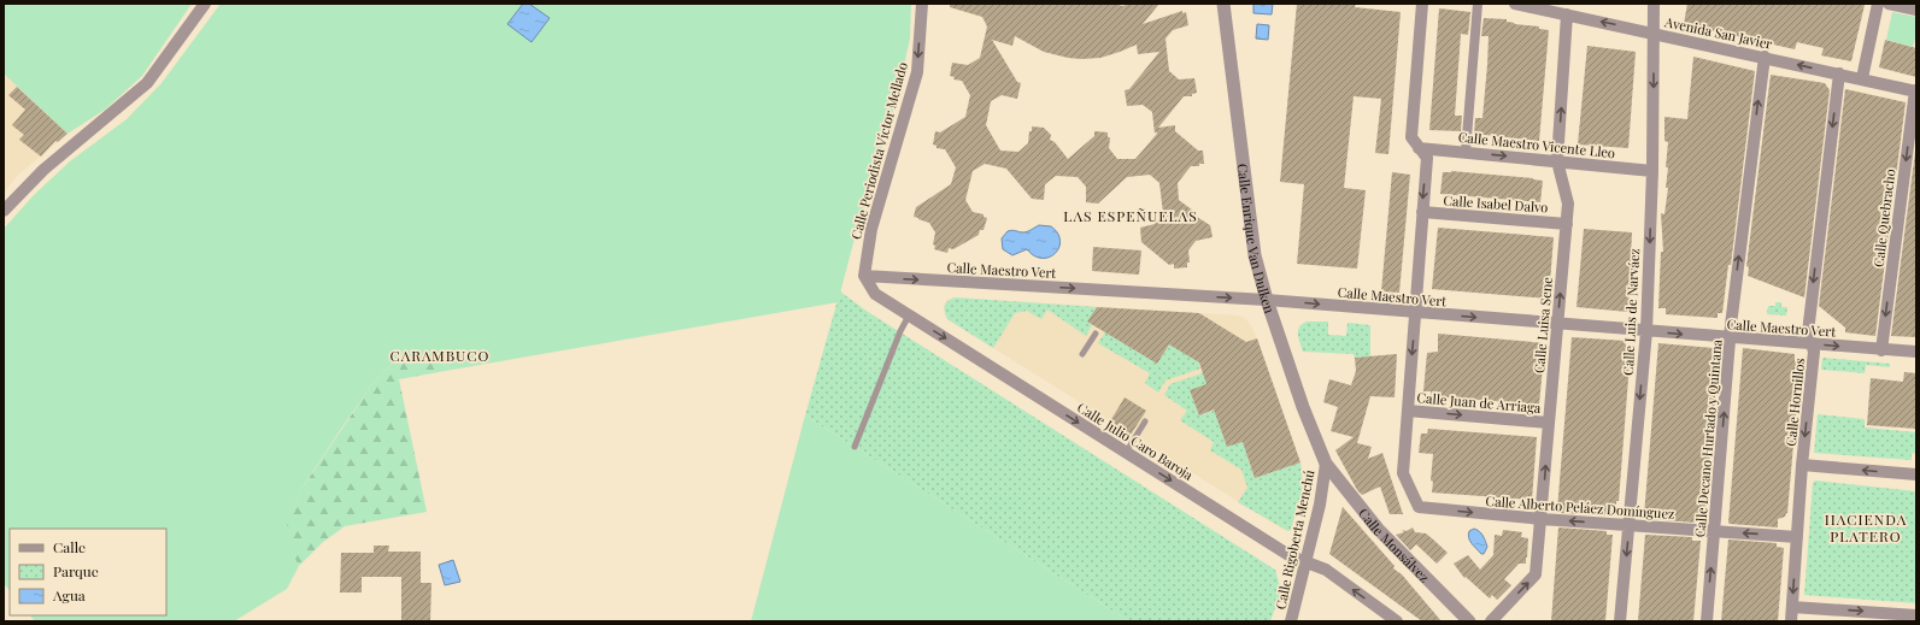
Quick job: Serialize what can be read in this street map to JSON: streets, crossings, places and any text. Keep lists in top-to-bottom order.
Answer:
{
  "streets": {
    "street": [
      "Avenida San Javier",
      "Calle Maestro Vicente Lleo",
      "Calle Periodista Víctor Mellado",
      "Calle Isabel Dalvo",
      "Calle Quebracho",
      "Calle Enrique Van Dulken",
      "Calle Maestro Vert",
      "Calle Luis de Narváez",
      "Calle Luisa Sene",
      "Calle Juan de Arriaga",
      "Calle Hornillos",
      "Calle Decano Hurtado y Quintana",
      "Calle Julio Caro Baroja",
      "Calle Alberto Peláez Domínguez",
      "Calle Rigoberta Menchú",
      "Calle Monsálvez"
    ]
  },
  "crossings": [
    ["Avenida San Javier", "Calle Quebracho"],
    ["Avenida San Javier", "Calle Luis de Narváez"],
    ["Avenida San Javier", "Calle Luisa Sene"],
    ["Avenida San Javier", "Calle Hornillos"],
    ["Avenida San Javier", "Calle Decano Hurtado y Quintana"],
    ["Calle Maestro Vicente Lleo", "Calle Luis de Narváez"],
    ["Calle Maestro Vicente Lleo", "Calle Luisa Sene"],
    ["Calle Periodista Víctor Mellado", "Calle Maestro Vert"],
    ["Calle Periodista Víctor Mellado", "Calle Julio Caro Baroja"],
    ["Calle Isabel Dalvo", "Calle Luisa Sene"],
    ["Calle Quebracho", "Calle Maestro Vert"],
    ["Calle Enrique Van Dulken", "Calle Maestro Vert"],
    ["Calle Enrique Van Dulken", "Calle Rigoberta Menchú"],
    ["Calle Enrique Van Dulken", "Calle Monsálvez"],
    ["Calle Maestro Vert", "Calle Luis de Narváez"],
    ["Calle Maestro Vert", "Calle Luisa Sene"],
    ["Calle Maestro Vert", "Calle Hornillos"],
    ["Calle Maestro Vert", "Calle Decano Hurtado y Quintana"],
    ["Calle Maestro Vert", "Calle Julio Caro Baroja"],
    ["Calle Luis de Narváez", "Calle Alberto Peláez Domínguez"],
    ["Calle Luisa Sene", "Calle Juan de Arriaga"],
    ["Calle Luisa Sene", "Calle Alberto Peláez Domínguez"],
    ["Calle Juan de Arriaga", "Calle Alberto Peláez Domínguez"],
    ["Calle Hornillos", "Calle Alberto Peláez Domínguez"],
    ["Calle Decano Hurtado y Quintana", "Calle Alberto Peláez Domínguez"],
    ["Calle Julio Caro Baroja", "Calle Rigoberta Menchú"],
    ["Calle Rigoberta Menchú", "Calle Monsálvez"]
  ],
  "one_way": [
    "Avenida San Javier",
    "Calle Maestro Vicente Lleo",
    "Calle Periodista Víctor Mellado",
    "Calle Quebracho",
    "Calle Maestro Vert",
    "Calle Luis de Narváez",
    "Calle Juan de Arriaga",
    "Calle Hornillos",
    "Calle Decano Hurtado y Quintana"
  ],
  "districts": ["LAS ESPEÑUELAS", "CARAMBUCO", "HACIENDA PLATERO"],
  "legend": ["Calle", "Parque", "Agua"]
}
